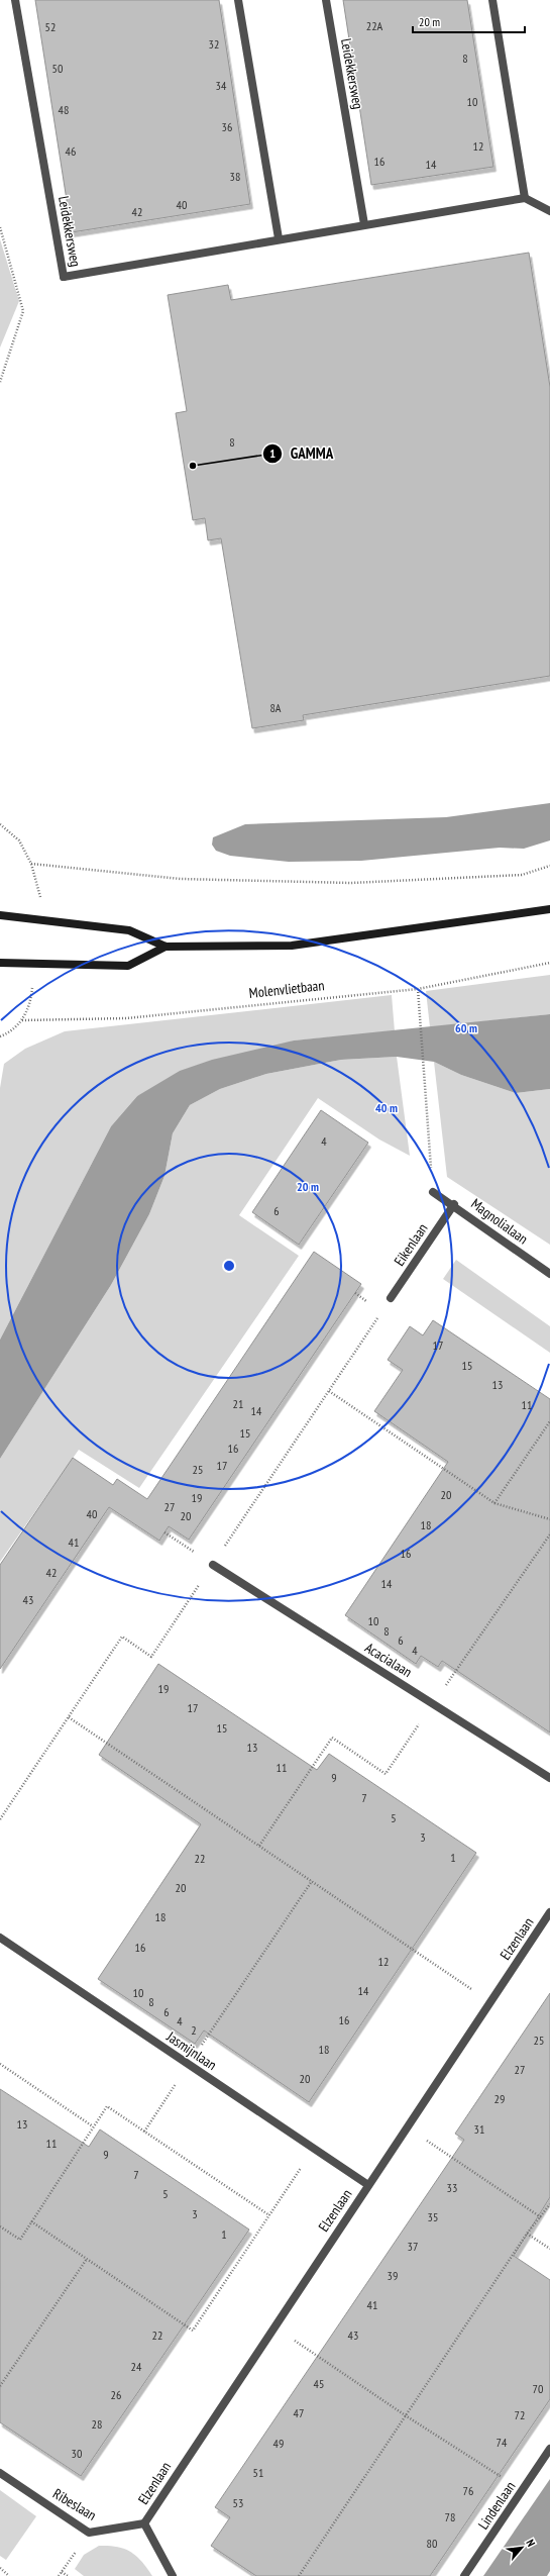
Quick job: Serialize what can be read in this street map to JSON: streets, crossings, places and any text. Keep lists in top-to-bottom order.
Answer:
{
  "streets": {
    "street": [
      "Leidekkersweg",
      "Magnolialaan",
      "Eikenlaan",
      "Acacialaan",
      "Elzenlaan",
      "Jasmijnlaan",
      "Ribeslaan",
      "Lindenlaan"
    ],
    "path": ["Molenvlietbaan"]
  },
  "crossings": [
    ["Magnolialaan", "Eikenlaan"],
    ["Elzenlaan", "Jasmijnlaan"],
    ["Elzenlaan", "Ribeslaan"]
  ],
  "places": ["GAMMA"],
  "house_numbers": [
    "22A",
    "52",
    "32",
    "8",
    "50",
    "34",
    "10",
    "48",
    "36",
    "12",
    "46",
    "16",
    "14",
    "38",
    "40",
    "42",
    "8",
    "8A",
    "4",
    "6",
    "17",
    "15",
    "13",
    "21",
    "11",
    "14",
    "15",
    "16",
    "17",
    "25",
    "20",
    "19",
    "27",
    "40",
    "20",
    "18",
    "41",
    "16",
    "42",
    "14",
    "43",
    "10",
    "8",
    "6",
    "4",
    "19",
    "17",
    "15",
    "13",
    "11",
    "9",
    "7",
    "5",
    "3",
    "1",
    "22",
    "20",
    "18",
    "16",
    "12",
    "14",
    "10",
    "8",
    "6",
    "16",
    "4",
    "2",
    "25",
    "18",
    "27",
    "20",
    "29",
    "13",
    "31",
    "11",
    "9",
    "7",
    "33",
    "5",
    "3",
    "35",
    "1",
    "37",
    "39",
    "41",
    "22",
    "43",
    "24",
    "45",
    "70",
    "26",
    "47",
    "72",
    "28",
    "74",
    "49",
    "30",
    "51",
    "76",
    "53",
    "78",
    "80"
  ],
  "scale_bar": "20 m",
  "north": "top right",
  "rings": ["60 m", "40 m", "20 m"]
}
